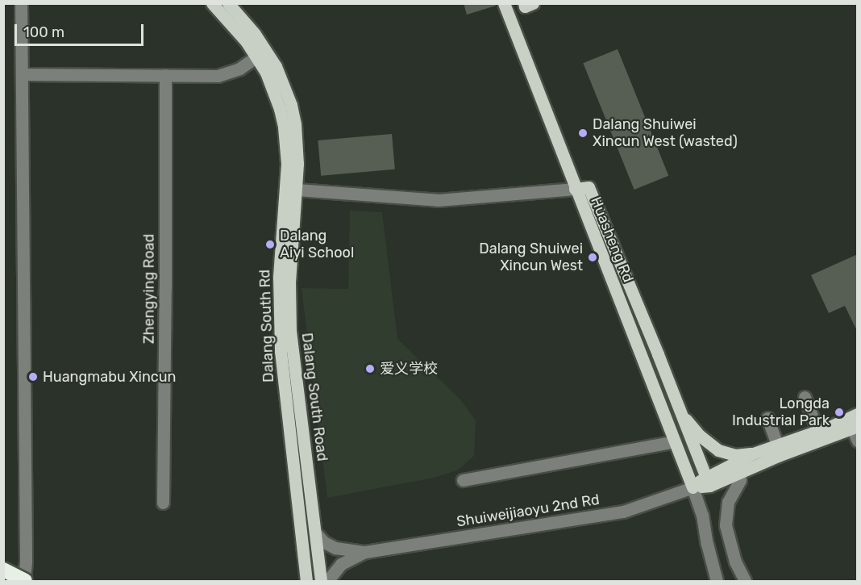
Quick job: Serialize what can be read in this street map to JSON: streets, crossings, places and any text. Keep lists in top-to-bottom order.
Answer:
{
  "streets": {
    "main road": ["Huasheng Rd", "Dalang South Rd", "Dalang South Road"],
    "street": ["Zhengying Road", "Shuiweijiaoyu 2nd Rd"]
  },
  "crossings": [
    ["Huasheng Rd", "Shuiweijiaoyu 2nd Rd"],
    ["Dalang South Rd", "Dalang South Road"]
  ],
  "places": [
    "Dalang Shuiwei Xincun West (wasted)",
    "Dalang Aiyi School",
    "Dalang Shuiwei Xincun West",
    "爱义学校",
    "Huangmabu Xincun",
    "Longda Industrial Park"
  ],
  "scale_bar": "100 m"
}
